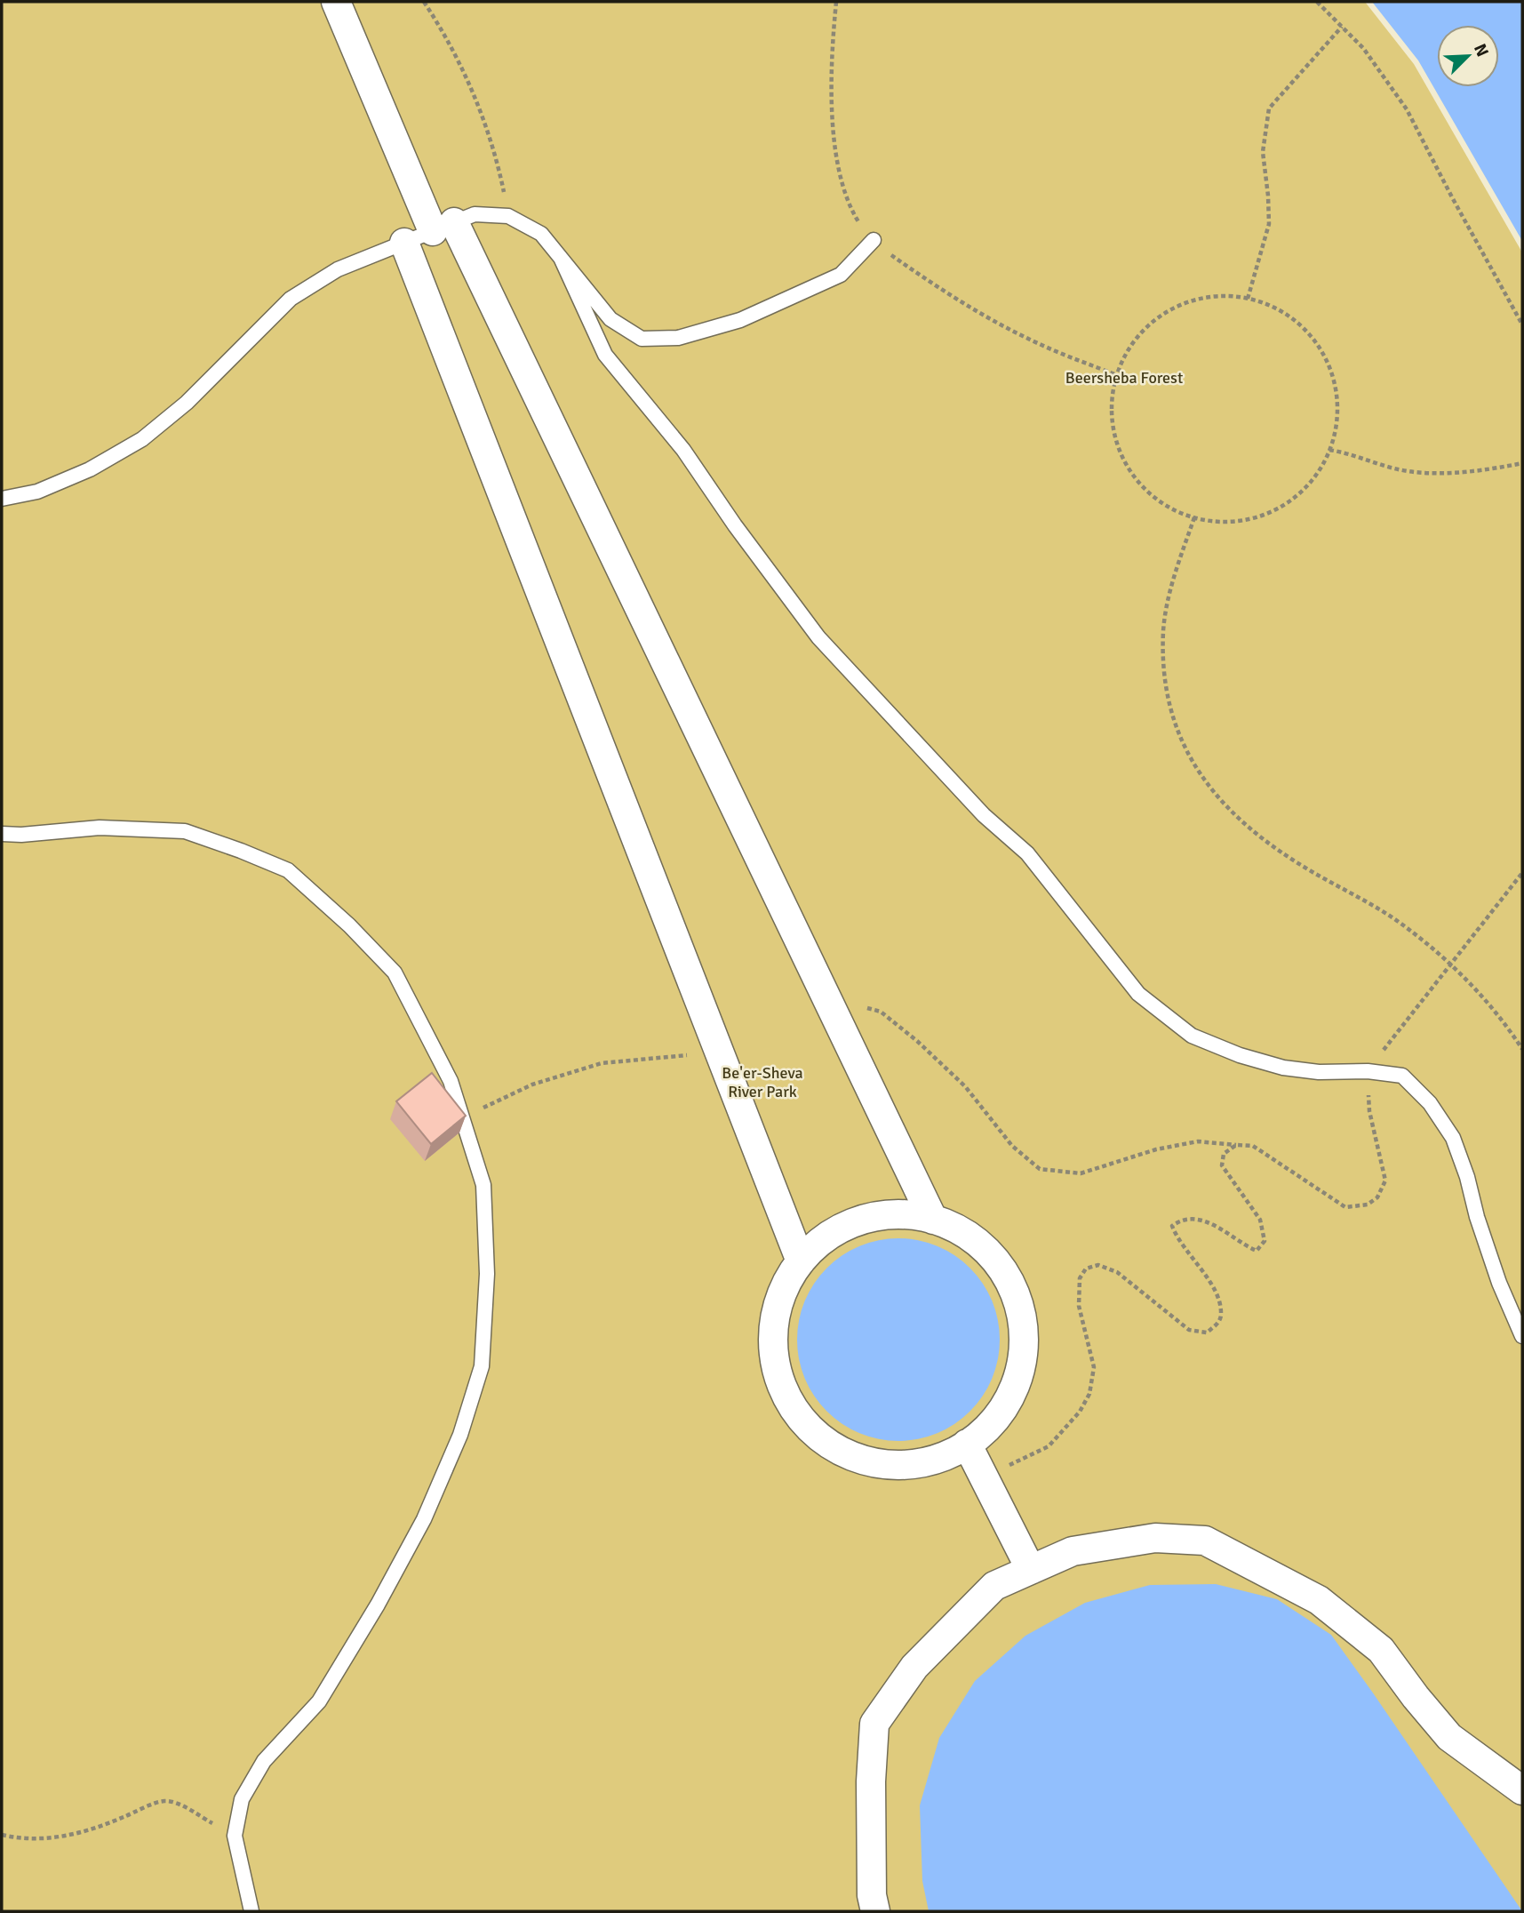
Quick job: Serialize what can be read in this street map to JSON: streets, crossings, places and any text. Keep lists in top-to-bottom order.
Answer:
{
  "parks": ["Beersheba Forest", "Be'er-Sheva River Park"],
  "north": "top right"
}
